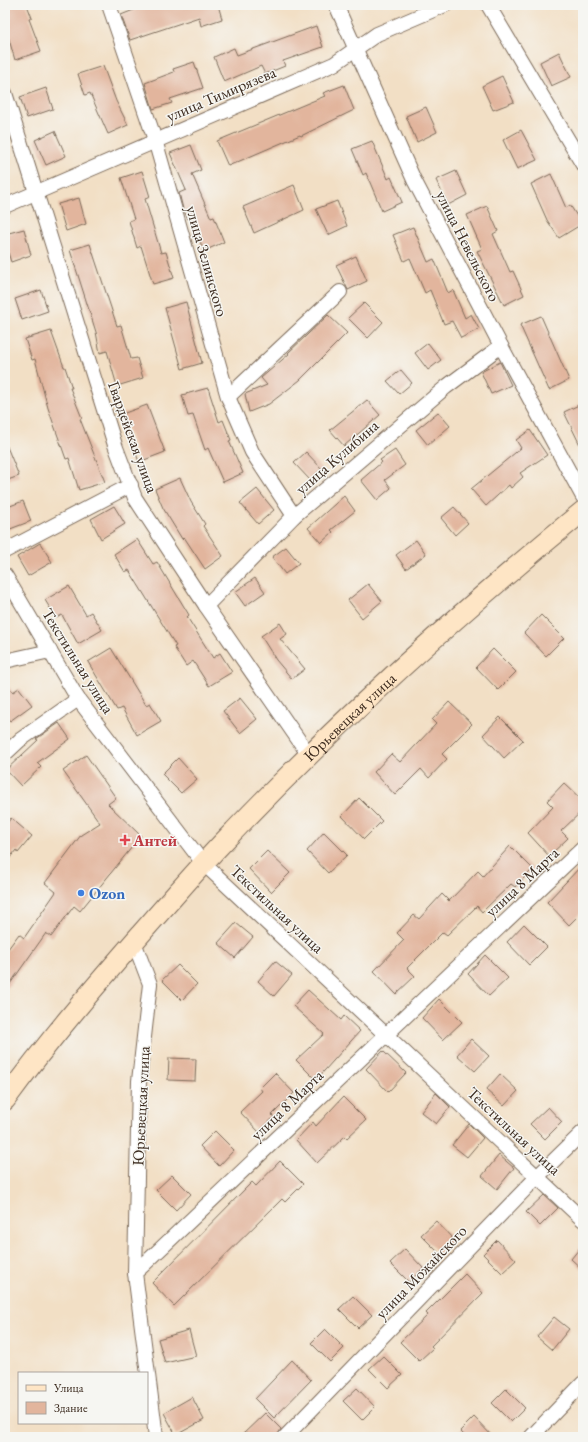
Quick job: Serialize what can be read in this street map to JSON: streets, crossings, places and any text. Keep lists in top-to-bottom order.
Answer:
{
  "streets": {
    "main road": ["Юрьевецкая улица"],
    "street": [
      "улица Тимирязева",
      "улица Невельского",
      "улица Зелинского",
      "Гвардейская улица",
      "улица Кулибина",
      "Текстильная улица",
      "улица 8 Марта",
      "улица Можайского"
    ]
  },
  "crossings": [
    ["улица Тимирязева", "улица Невельского"],
    ["улица Тимирязева", "улица Зелинского"],
    ["улица Тимирязева", "Гвардейская улица"],
    ["улица Невельского", "улица Кулибина"],
    ["улица Зелинского", "улица Кулибина"],
    ["Гвардейская улица", "улица Кулибина"],
    ["Гвардейская улица", "Юрьевецкая улица"],
    ["Текстильная улица", "Юрьевецкая улица"],
    ["Текстильная улица", "улица 8 Марта"],
    ["Текстильная улица", "улица Можайского"],
    ["Юрьевецкая улица", "улица 8 Марта"]
  ],
  "places": {
    "health": ["Антей"],
    "other": ["Ozon"]
  },
  "legend": ["Улица", "Здание"]
}
